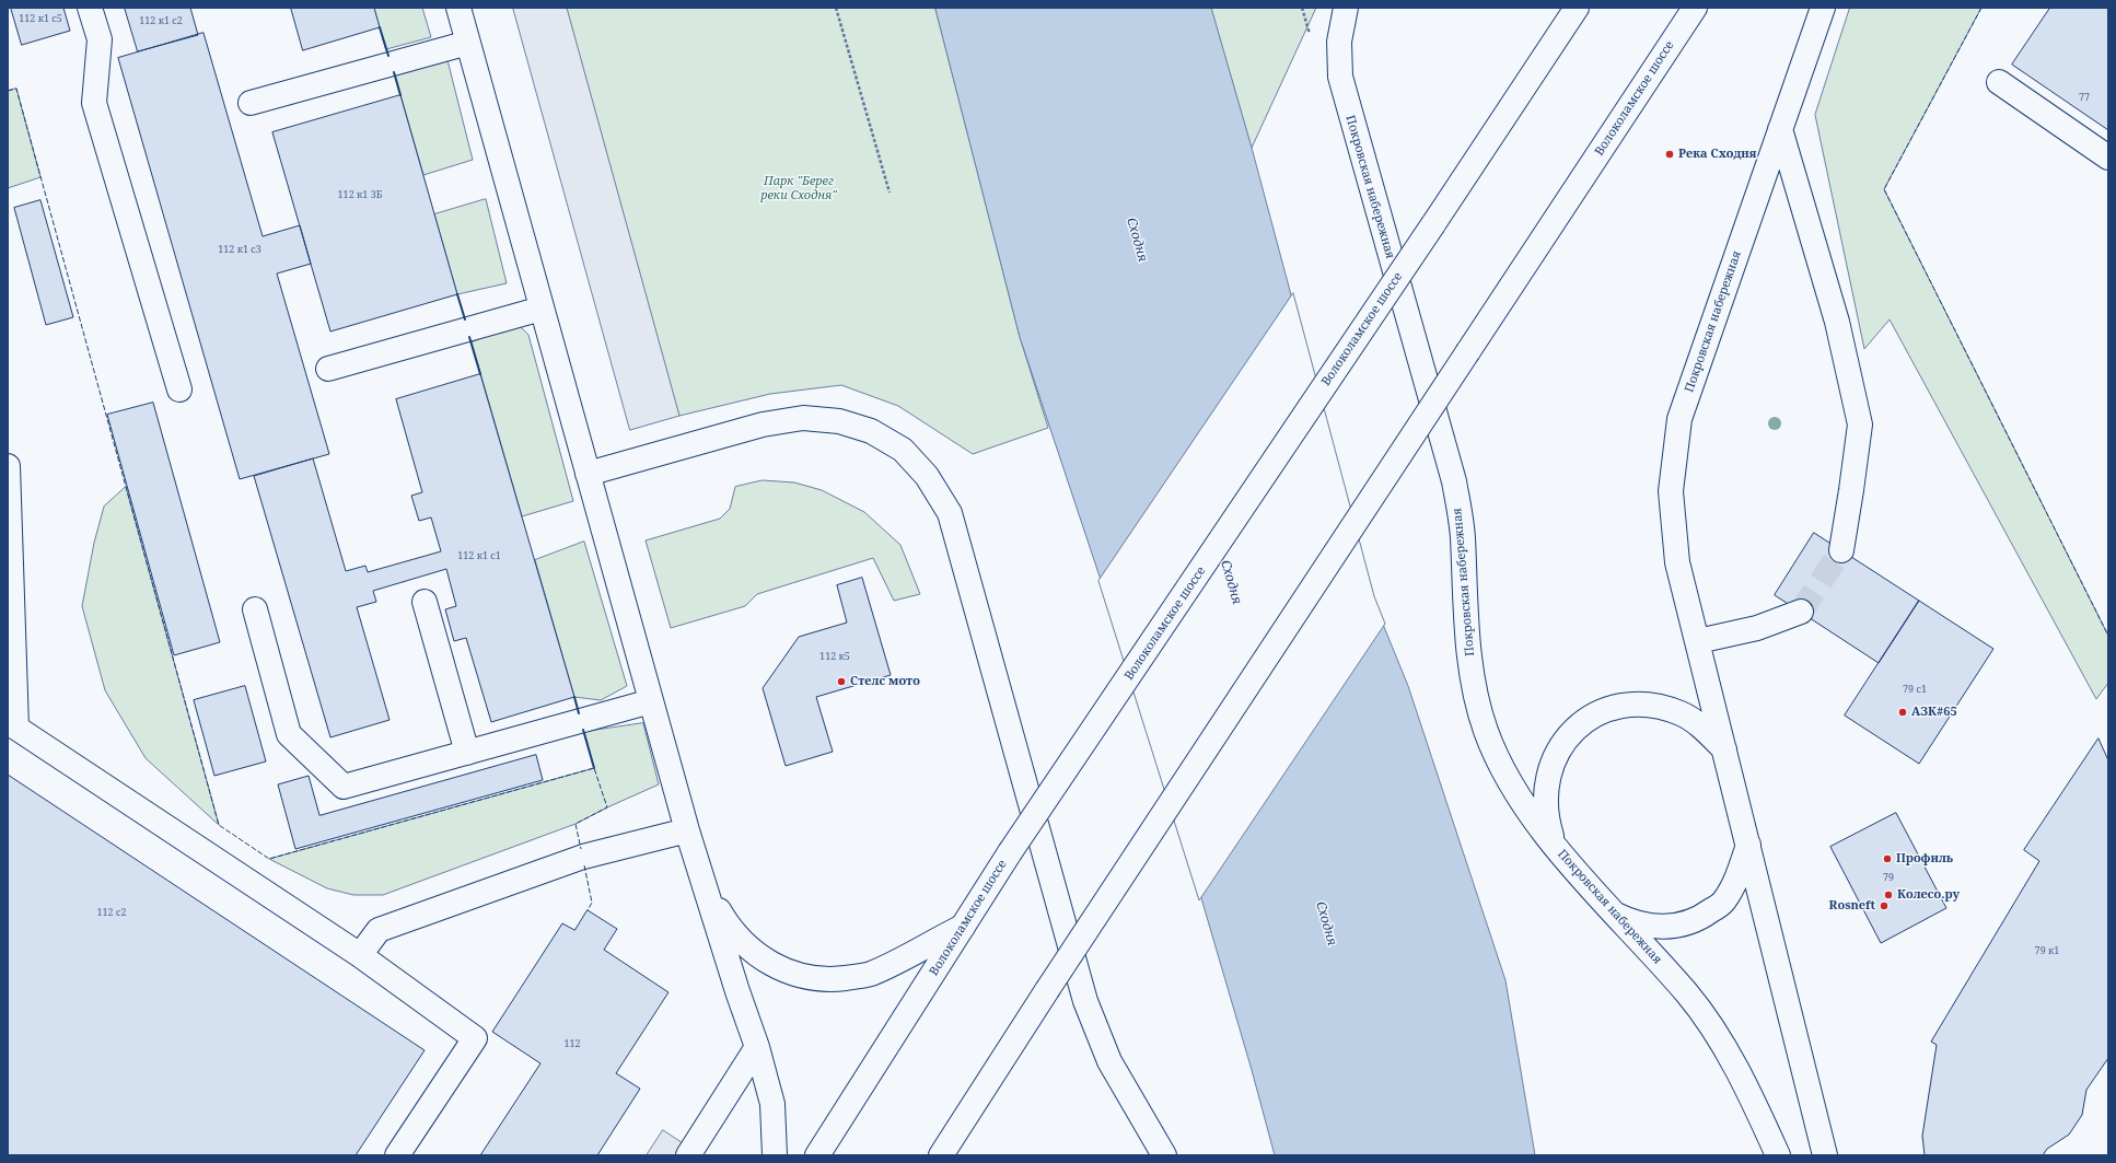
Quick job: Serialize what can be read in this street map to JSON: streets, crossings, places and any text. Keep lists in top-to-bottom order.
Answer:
{
  "streets": {
    "street": ["Волоколамское шоссе", "Покровская набережная"]
  },
  "water": ["Сходня"],
  "parks": ["Парк \"Берег реки Сходня\""],
  "places": [
    "Река Сходня",
    "Стелс мото",
    "АЗК#65",
    "Профиль",
    "Колесо.ру",
    "Rosneft"
  ],
  "house_numbers": [
    "112 к1 с5",
    "112 к1 с2",
    "77",
    "112 к1 3Б",
    "112 к1 с3",
    "112 к1 с1",
    "112 к5",
    "79 с1",
    "79",
    "112 с2",
    "79 к1",
    "112"
  ]
}
